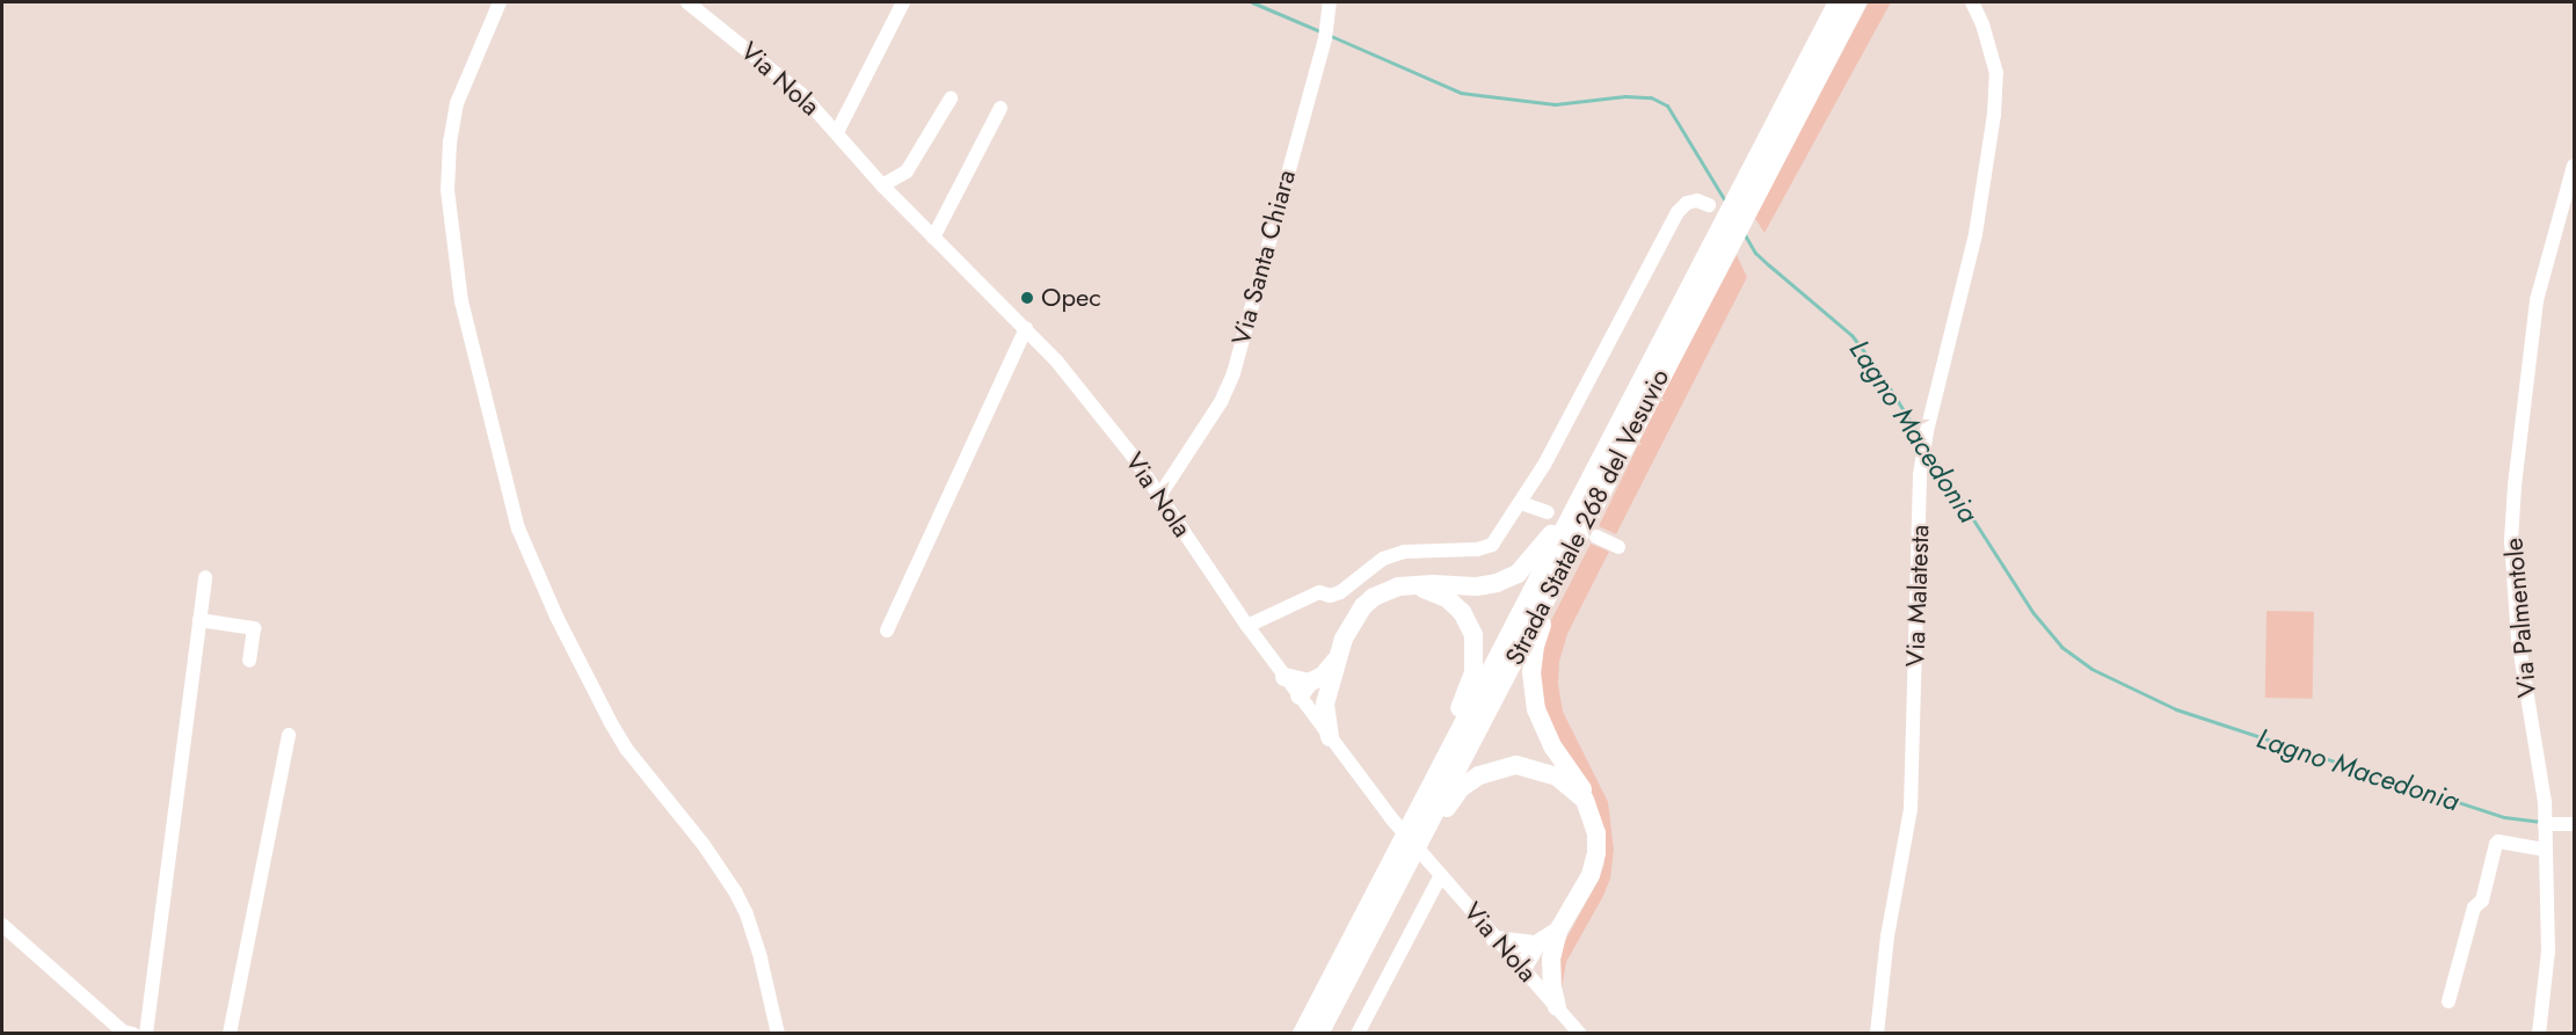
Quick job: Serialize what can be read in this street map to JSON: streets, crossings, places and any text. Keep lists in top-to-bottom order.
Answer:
{
  "streets": {
    "highway": ["Strada Statale 268 del Vesuvio"],
    "street": [
      "Via Nola",
      "Via Santa Chiara",
      "Via Malatesta",
      "Via Palmentole"
    ]
  },
  "crossings": [
    ["Via Nola", "Via Santa Chiara"]
  ],
  "water": ["Lagno Macedonia"],
  "places": ["Opec"]
}
